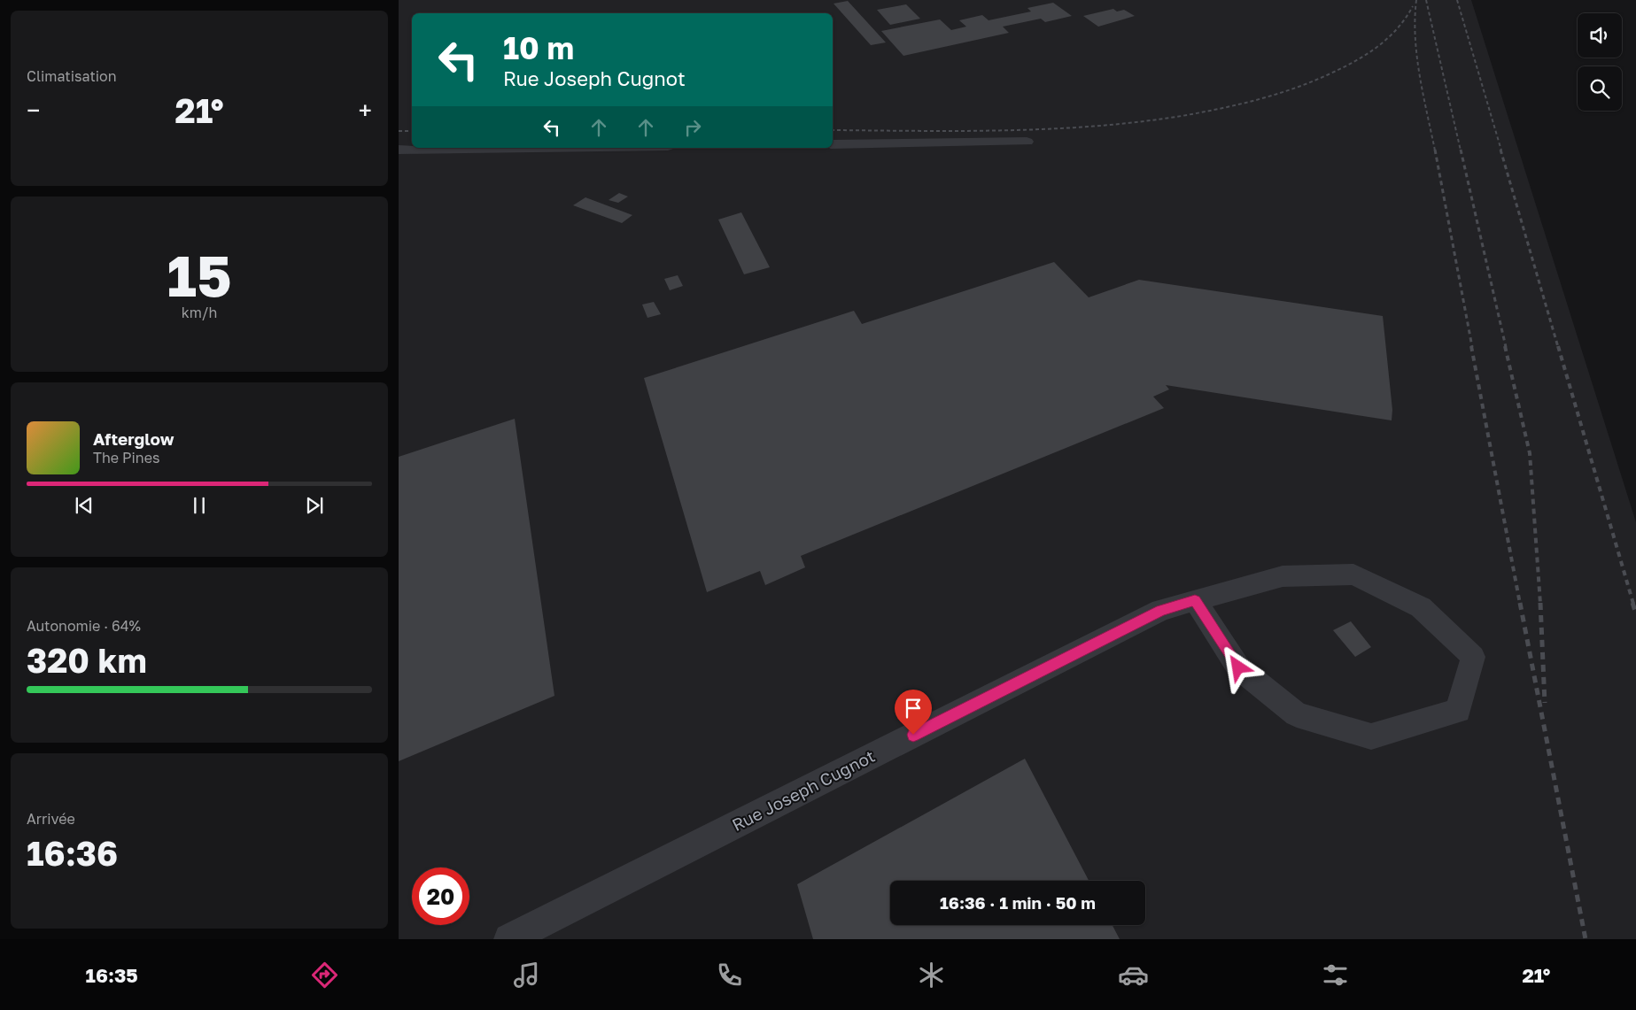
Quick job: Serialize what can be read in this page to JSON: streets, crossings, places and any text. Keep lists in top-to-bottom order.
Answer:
{
  "streets": {
    "lane": ["Rue Joseph Cugnot"]
  },
  "page": {
    "tile": [
      "Climatisation",
      ["15", "km/h"],
      ["Autonomie · 64%", "320 km"],
      ["Arrivée", "16:36"]
    ],
    "turn": ["10 m", "Rue Joseph Cugnot"],
    "heat": ["−", "21°", "+"],
    "song": ["Afterglow", "The Pines"],
    "limit": "20",
    "trip": "16:36 · 1 min · 50 m",
    "tabs": ["16:35", "21°"]
  }
}
